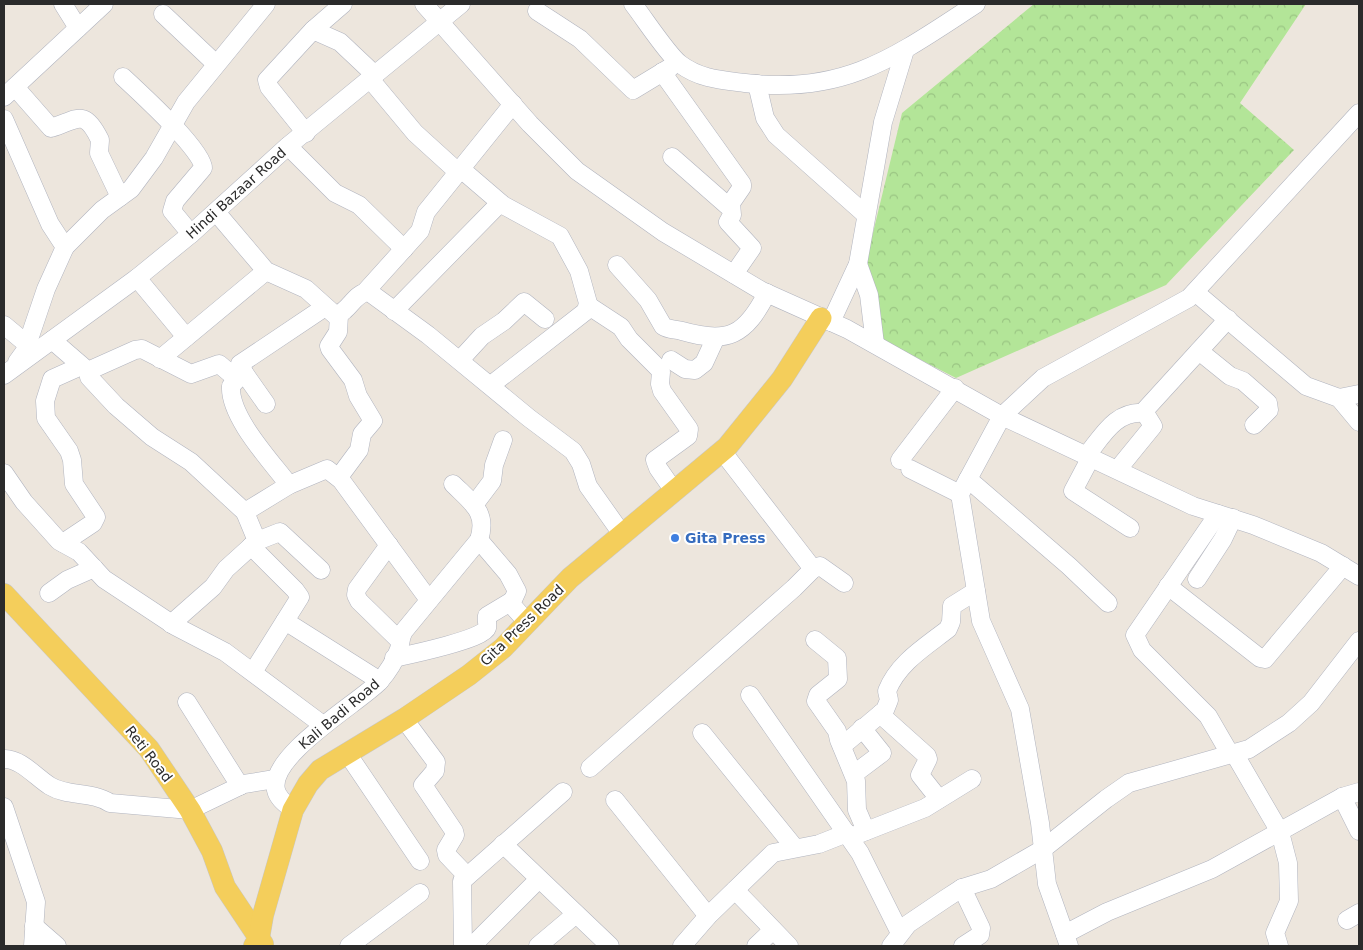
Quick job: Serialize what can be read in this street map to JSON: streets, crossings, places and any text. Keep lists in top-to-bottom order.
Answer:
{
  "streets": {
    "main road": ["Gita Press Road", "Reti Road"],
    "street": ["Hindi Bazaar Road", "Kali Badi Road"]
  },
  "crossings": [
    ["Gita Press Road", "Reti Road"]
  ],
  "places": ["Gita Press"]
}
